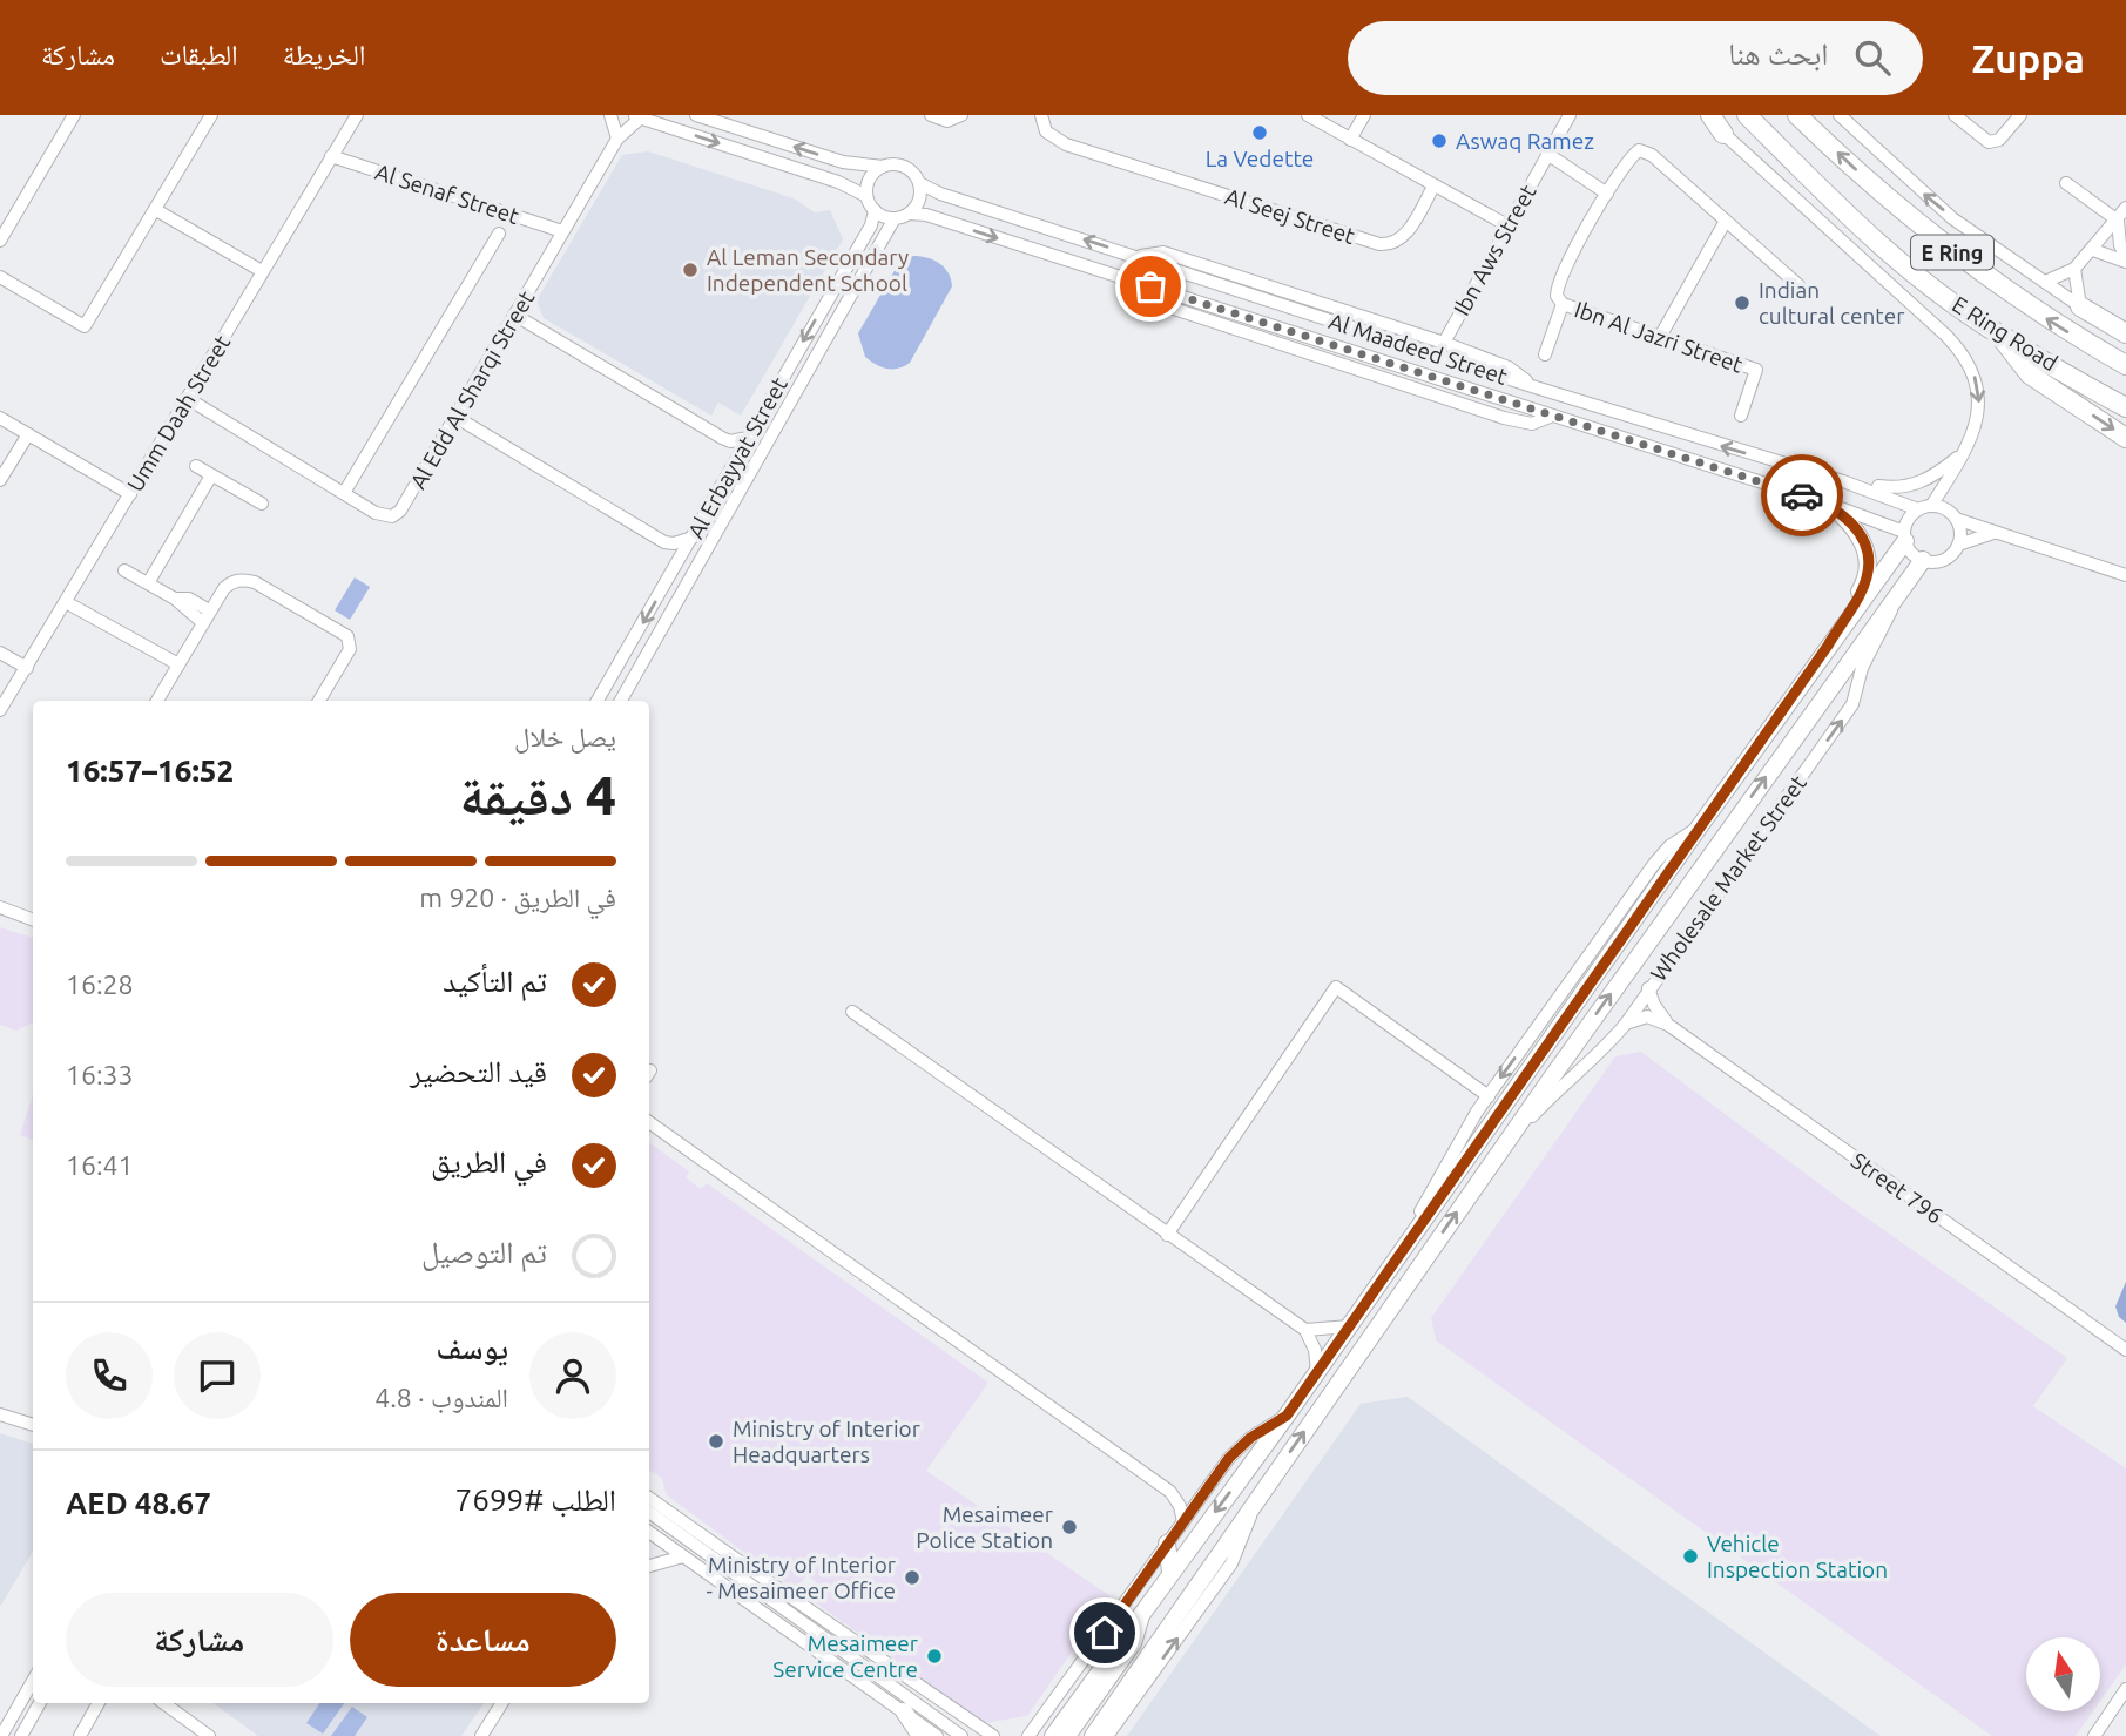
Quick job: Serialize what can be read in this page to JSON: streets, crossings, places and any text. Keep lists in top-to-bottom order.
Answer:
{
  "streets": {
    "highway": ["E Ring", "E Ring Road"],
    "main road": ["Wholesale Market Street"],
    "street": [
      "Al Senaf Street",
      "Al Seej Street",
      "Ibn Aws Street",
      "Ibn Al Jazri Street",
      "Al Maadeed Street",
      "Al Edd Al Sharqi Street",
      "Umm Daah Street",
      "Al Erbayyat Street",
      "Street 796"
    ]
  },
  "crossings": [
    ["Al Senaf Street", "Al Edd Al Sharqi Street"],
    ["Al Senaf Street", "Umm Daah Street"],
    ["Al Maadeed Street", "Al Erbayyat Street"],
    ["Al Maadeed Street", "Wholesale Market Street"],
    ["Al Edd Al Sharqi Street", "Umm Daah Street"],
    ["Wholesale Market Street", "Street 796"]
  ],
  "places": [
    "La Vedette",
    "Aswaq Ramez",
    "Al Leman Secondary Independent School",
    "Indian cultural center",
    "Ministry of Interior Headquarters",
    "Mesaimeer Police Station",
    "Vehicle Inspection Station",
    "Ministry of Interior - Mesaimeer Office",
    "Mesaimeer Service Centre"
  ],
  "north": "top",
  "page": {
    "header": "Zuppa",
    "search": "ابحث هنا",
    "nav": ["الخريطة", "الطبقات", "مشاركة"],
    "heading": ["4 دقيقة", "يصل خلال", "16:52–16:57"],
    "panel": [
      "يوسف",
      "المندوب · 4.8",
      "الطلب #7699",
      "AED 48.67"
    ],
    "bar": "في الطريق · 920 m",
    "list": [
      ["تم التأكيد", "16:28"],
      ["قيد التحضير", "16:33"],
      ["في الطريق", "16:41"],
      "تم التوصيل"
    ],
    "buttons": ["مساعدة", "مشاركة"]
  }
}
